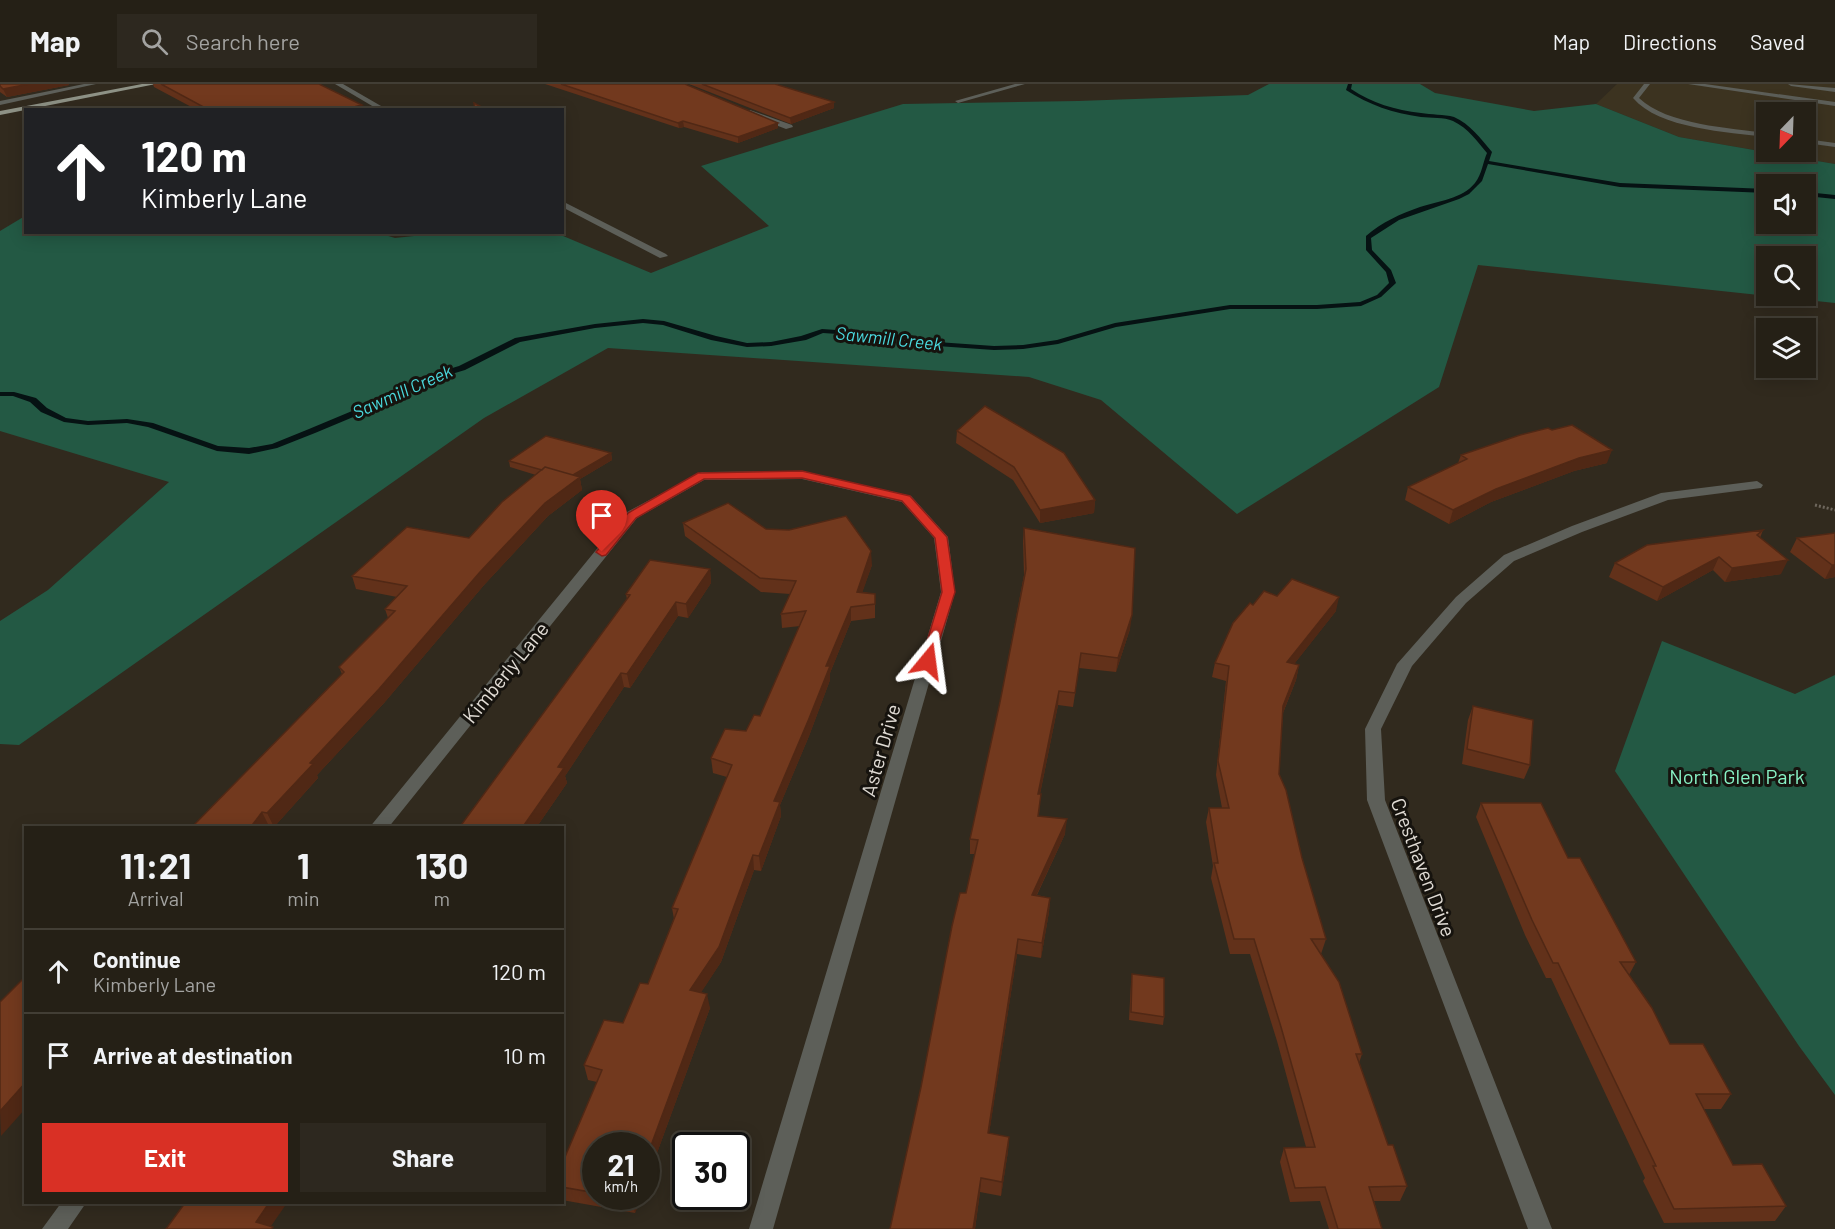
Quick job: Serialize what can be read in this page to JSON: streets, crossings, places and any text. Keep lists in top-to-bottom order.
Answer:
{
  "streets": {
    "street": ["Kimberly Lane", "Aster Drive", "Cresthaven Drive"]
  },
  "crossings": [
    ["Kimberly Lane", "Aster Drive"]
  ],
  "water": ["Sawmill Creek"],
  "parks": ["North Glen Park"],
  "north": "bottom left",
  "page": {
    "header": "Map",
    "search": "Search here",
    "nav": ["Map", "Directions", "Saved"],
    "turn": ["120 m", "Kimberly Lane"],
    "eta": [
      "11:21",
      "Arrival",
      "1",
      "min",
      "130",
      "m"
    ],
    "list": [
      {
        "name": "Continue",
        "note": "Kimberly Lane",
        "value": "120 m"
      },
      {
        "name": "Arrive at destination",
        "value": "10 m"
      }
    ],
    "buttons": ["Exit", "Share"],
    "speed": "21 km/h",
    "limit": "30"
  }
}
